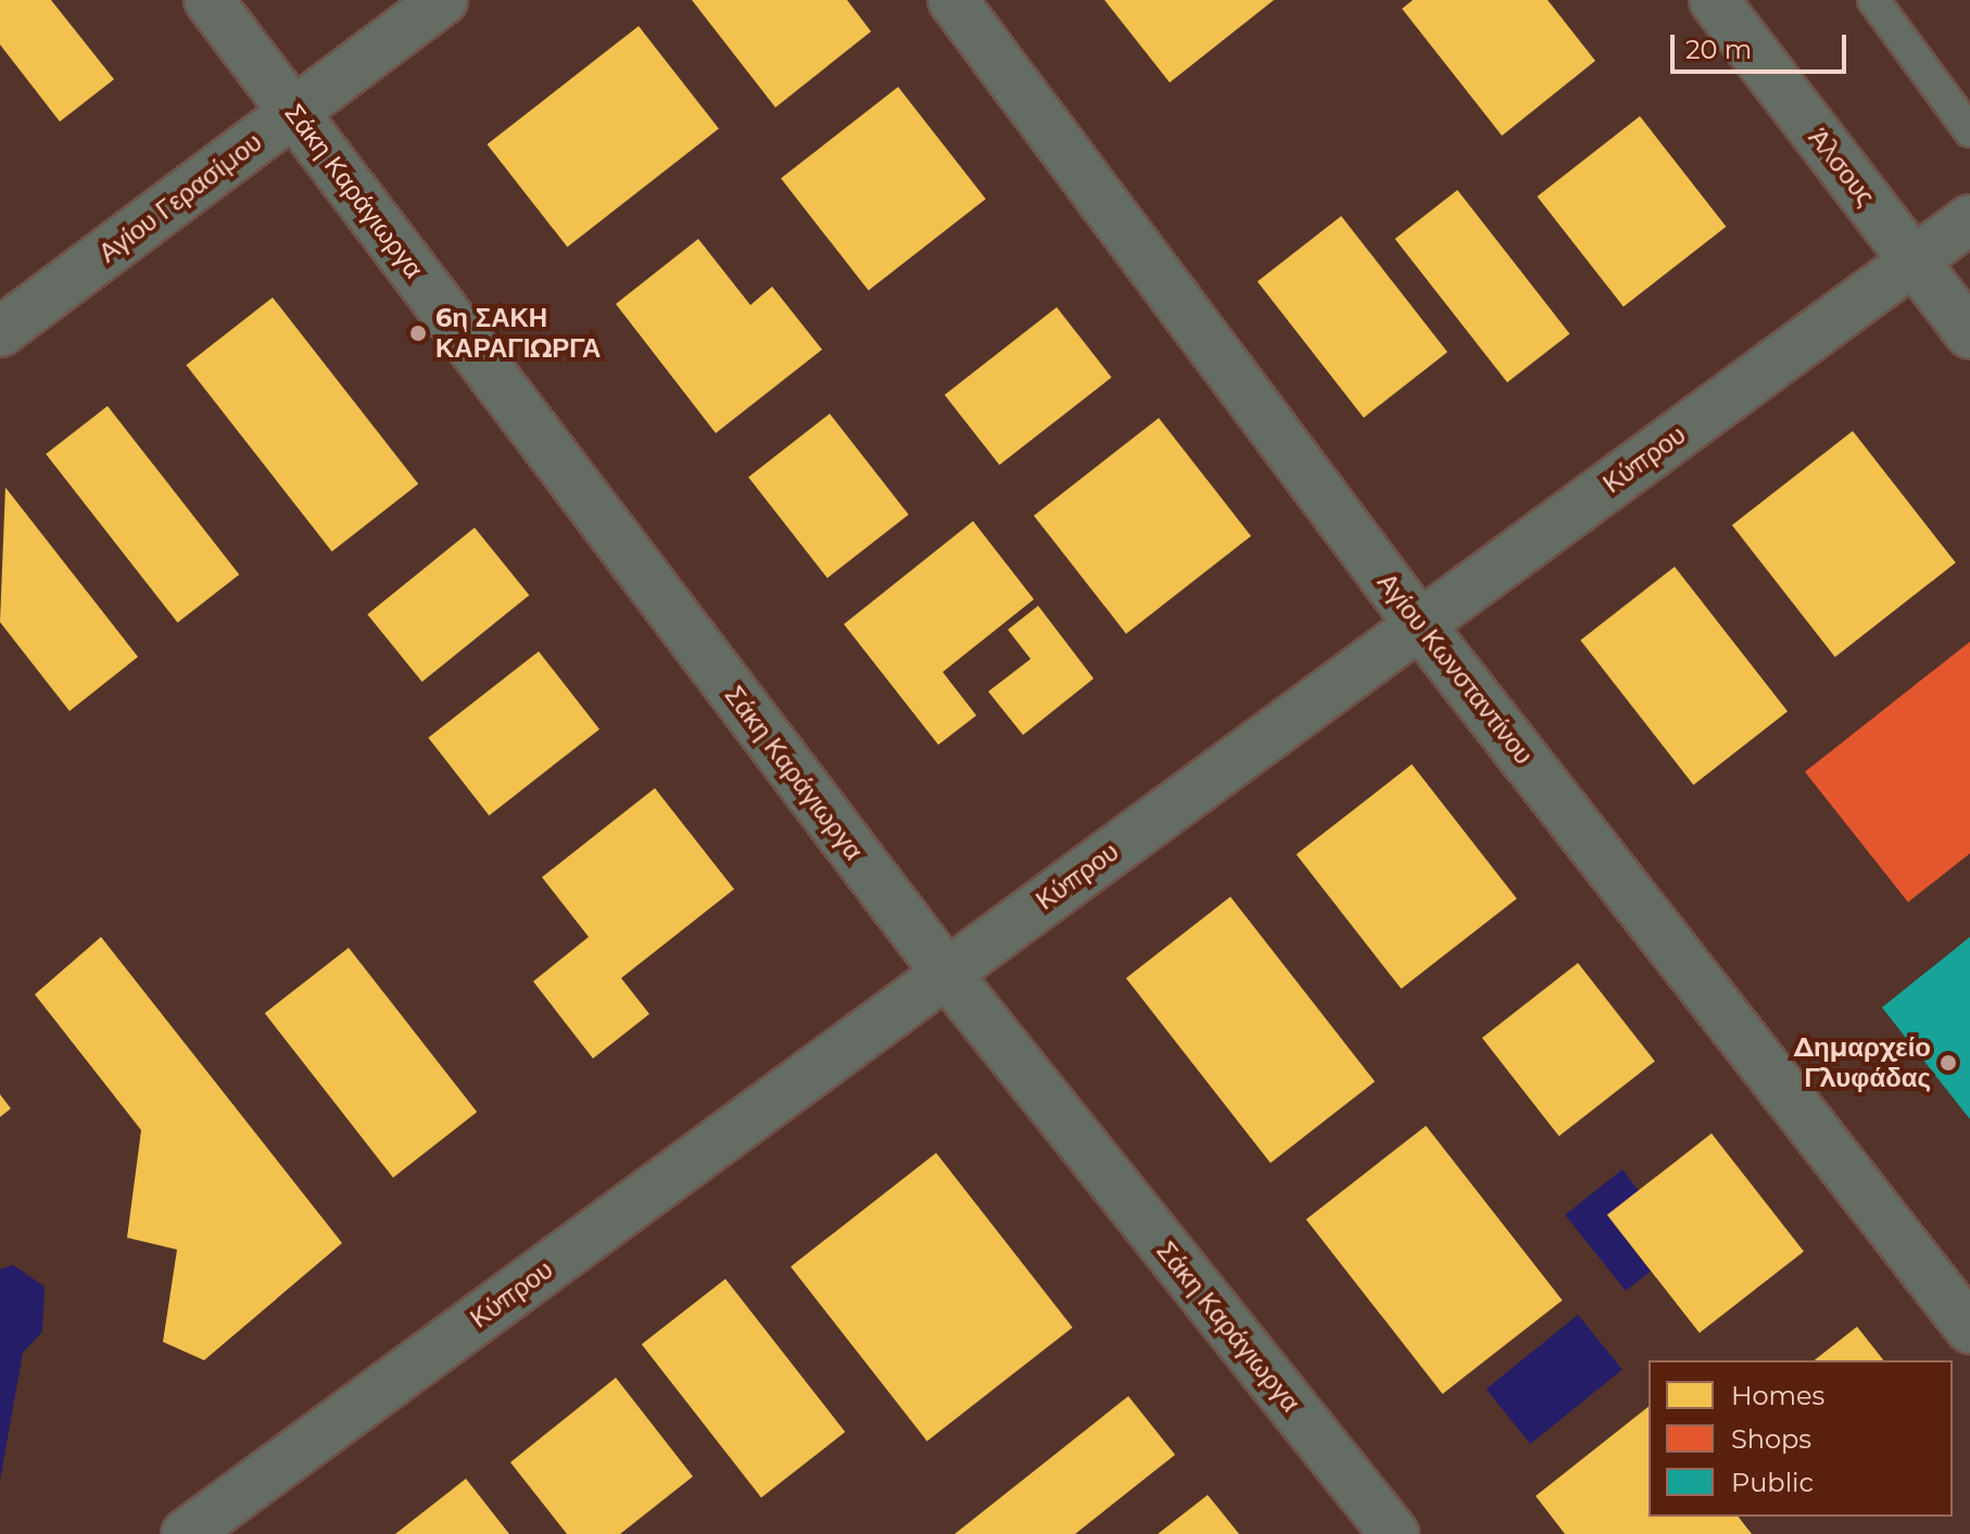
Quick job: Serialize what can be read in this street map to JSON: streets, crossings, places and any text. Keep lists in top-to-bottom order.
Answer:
{
  "streets": {
    "street": [
      "Άλσους",
      "Σάκη Καράγιωργα",
      "Αγίου Γερασίμου",
      "Κύπρου",
      "Αγίου Κωνσταντίνου"
    ]
  },
  "crossings": [
    ["Άλσους", "Κύπρου"],
    ["Σάκη Καράγιωργα", "Αγίου Γερασίμου"],
    ["Σάκη Καράγιωργα", "Κύπρου"],
    ["Κύπρου", "Αγίου Κωνσταντίνου"]
  ],
  "places": ["6η ΣΑΚΗ ΚΑΡΑΓΙΩΡΓΑ", "Δημαρχείο Γλυφάδας"],
  "legend": ["Homes", "Shops", "Public"],
  "scale_bar": "20 m"
}
